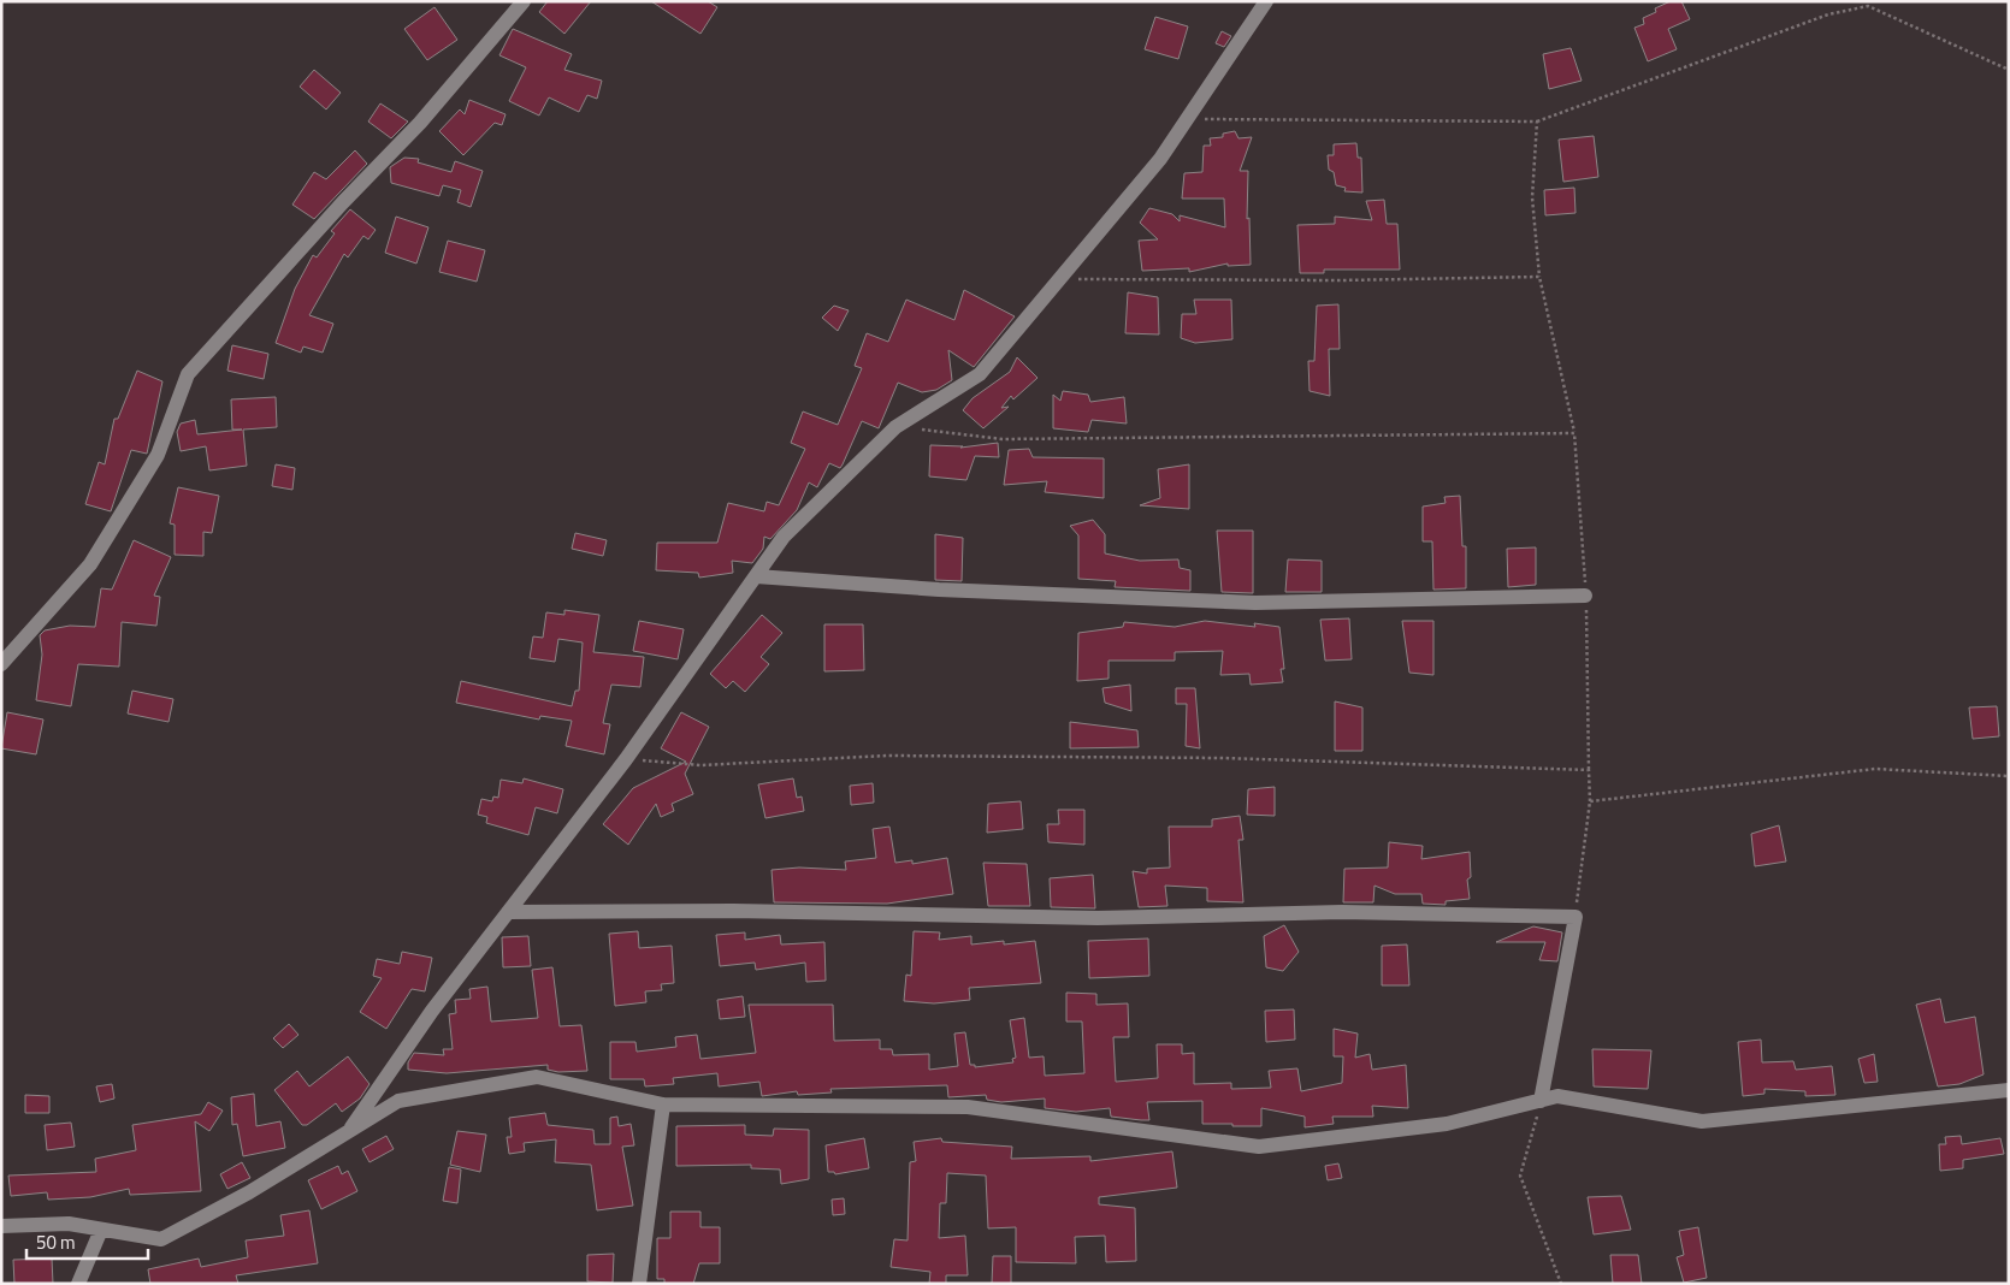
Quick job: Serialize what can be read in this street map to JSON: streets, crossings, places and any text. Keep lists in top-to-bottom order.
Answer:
{
  "scale_bar": "50 m"
}
